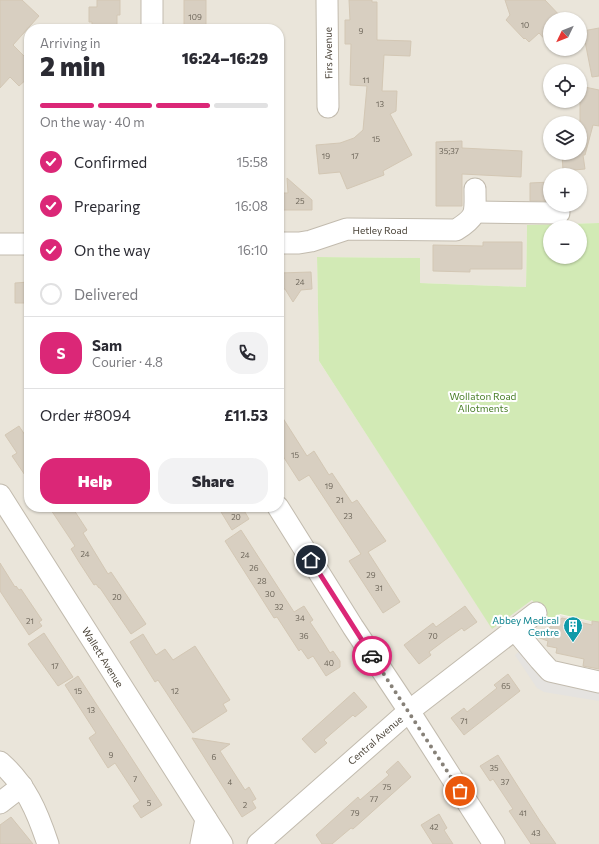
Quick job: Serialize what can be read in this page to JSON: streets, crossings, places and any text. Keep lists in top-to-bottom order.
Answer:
{
  "streets": {
    "street": [
      "Firs Avenue",
      "Hetley Road",
      "Wallett Avenue",
      "Central Avenue"
    ]
  },
  "parks": ["Wollaton Road Allotments"],
  "places": {
    "building": ["Abbey Medical Centre"]
  },
  "house_numbers": [
    "109",
    "10",
    "9",
    "11",
    "13",
    "15",
    "35;37",
    "19",
    "17",
    "25",
    "24",
    "15",
    "19",
    "21",
    "23",
    "20",
    "24",
    "24",
    "26",
    "29",
    "28",
    "31",
    "30",
    "20",
    "32",
    "34",
    "21",
    "36",
    "70",
    "40",
    "17",
    "65",
    "15",
    "12",
    "13",
    "71",
    "9",
    "6",
    "35",
    "7",
    "4",
    "37",
    "75",
    "77",
    "5",
    "2",
    "79",
    "41",
    "42",
    "43"
  ],
  "north": "bottom left",
  "page": {
    "map_buttons": ["+", "−"],
    "heading": ["2 min", "Arriving in", "16:24–16:29"],
    "panel": [
      "Sam",
      "Courier · 4.8",
      "Order #8094",
      "£11.53"
    ],
    "bar": "On the way · 40 m",
    "list": [
      ["Confirmed", "15:58"],
      ["Preparing", "16:08"],
      ["On the way", "16:10"],
      "Delivered"
    ],
    "round": "S",
    "buttons": ["Help", "Share"]
  }
}
